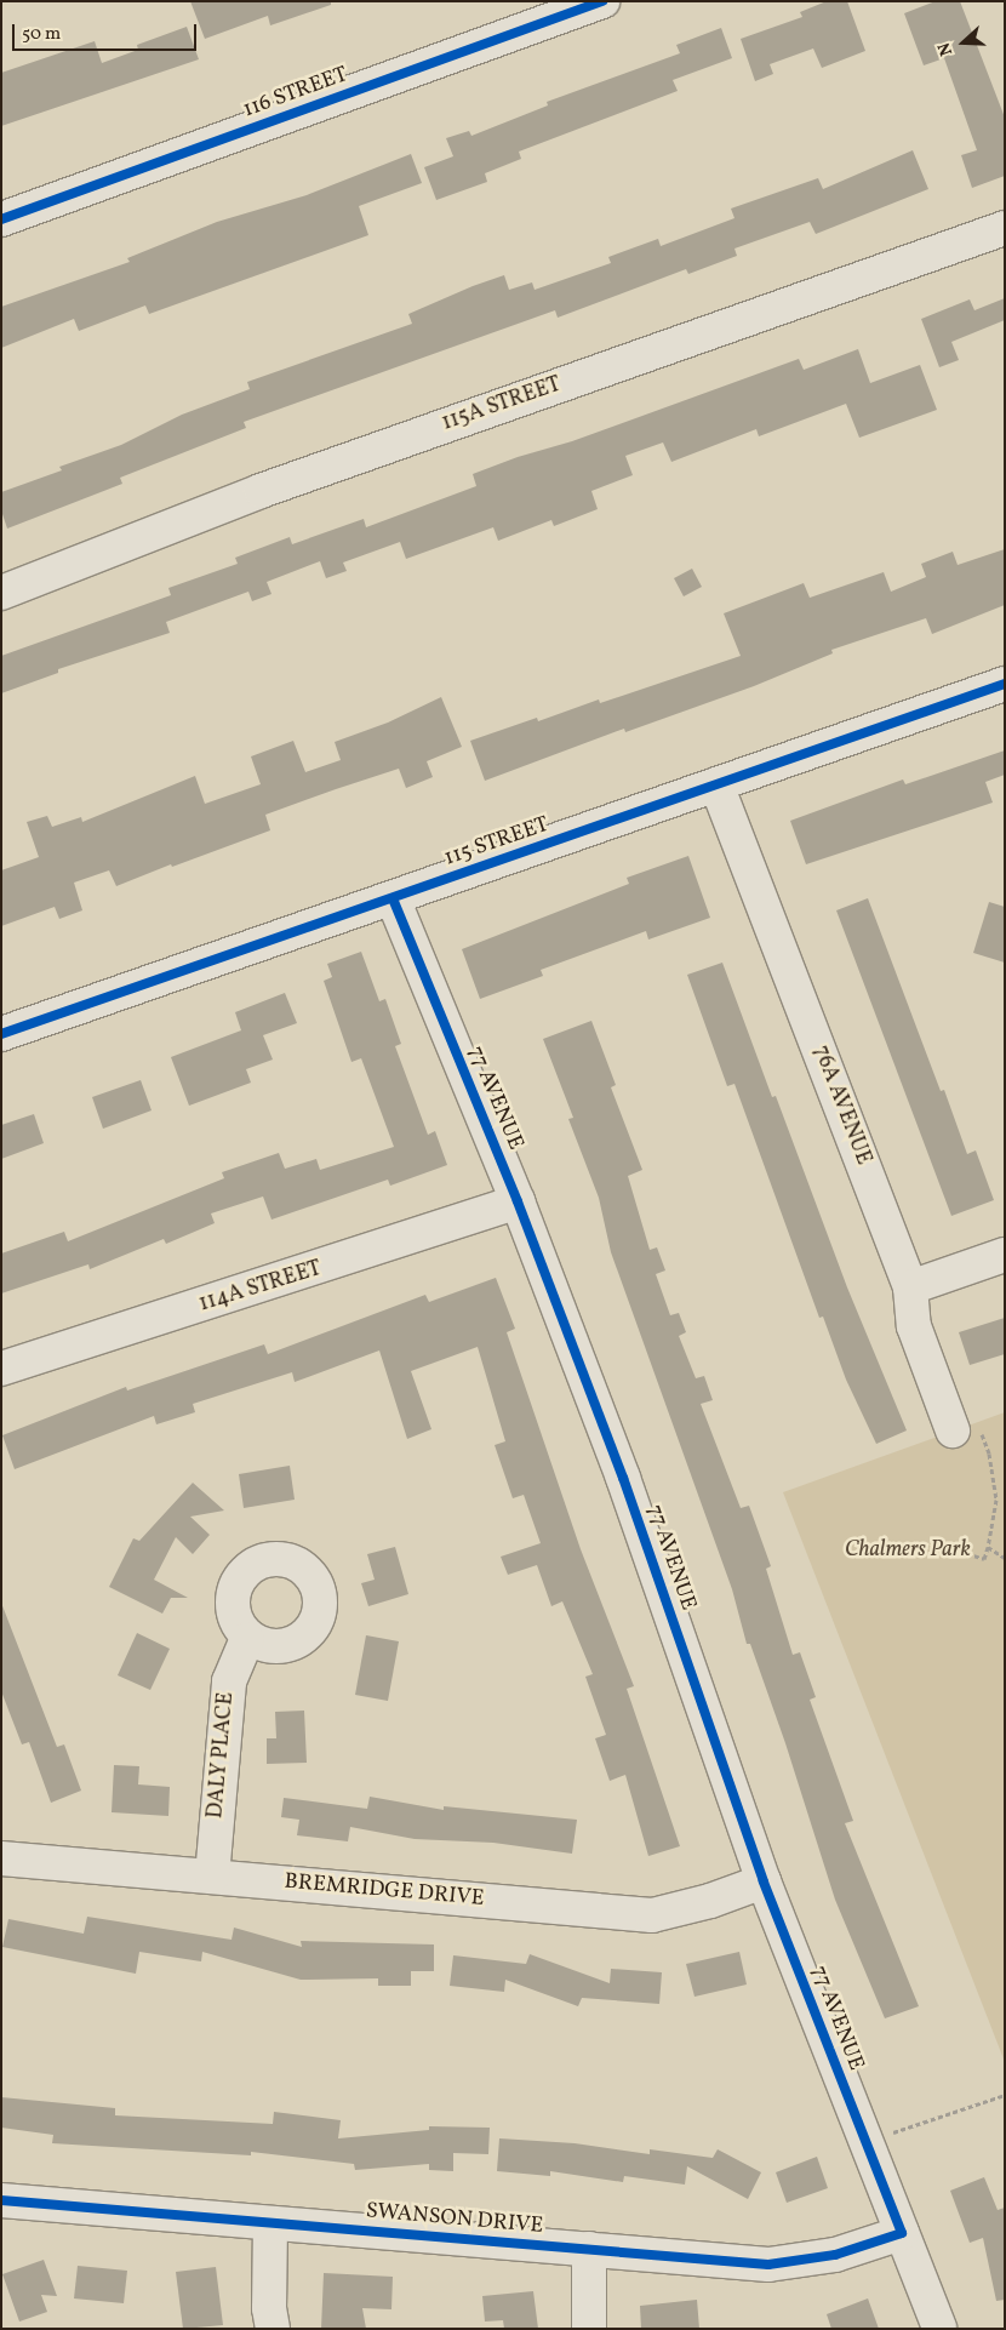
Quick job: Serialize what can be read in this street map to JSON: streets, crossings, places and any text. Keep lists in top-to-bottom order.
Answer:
{
  "streets": {
    "street": [
      "116 STREET",
      "115A STREET",
      "115 STREET",
      "77 AVENUE",
      "76A AVENUE",
      "114A STREET",
      "DALY PLACE",
      "BREMRIDGE DRIVE",
      "SWANSON DRIVE"
    ]
  },
  "crossings": [
    ["115 STREET", "77 AVENUE"],
    ["115 STREET", "76A AVENUE"],
    ["77 AVENUE", "114A STREET"],
    ["77 AVENUE", "BREMRIDGE DRIVE"],
    ["77 AVENUE", "SWANSON DRIVE"],
    ["DALY PLACE", "BREMRIDGE DRIVE"]
  ],
  "parks": ["Chalmers Park"],
  "scale_bar": "50 m",
  "north": "left"
}
